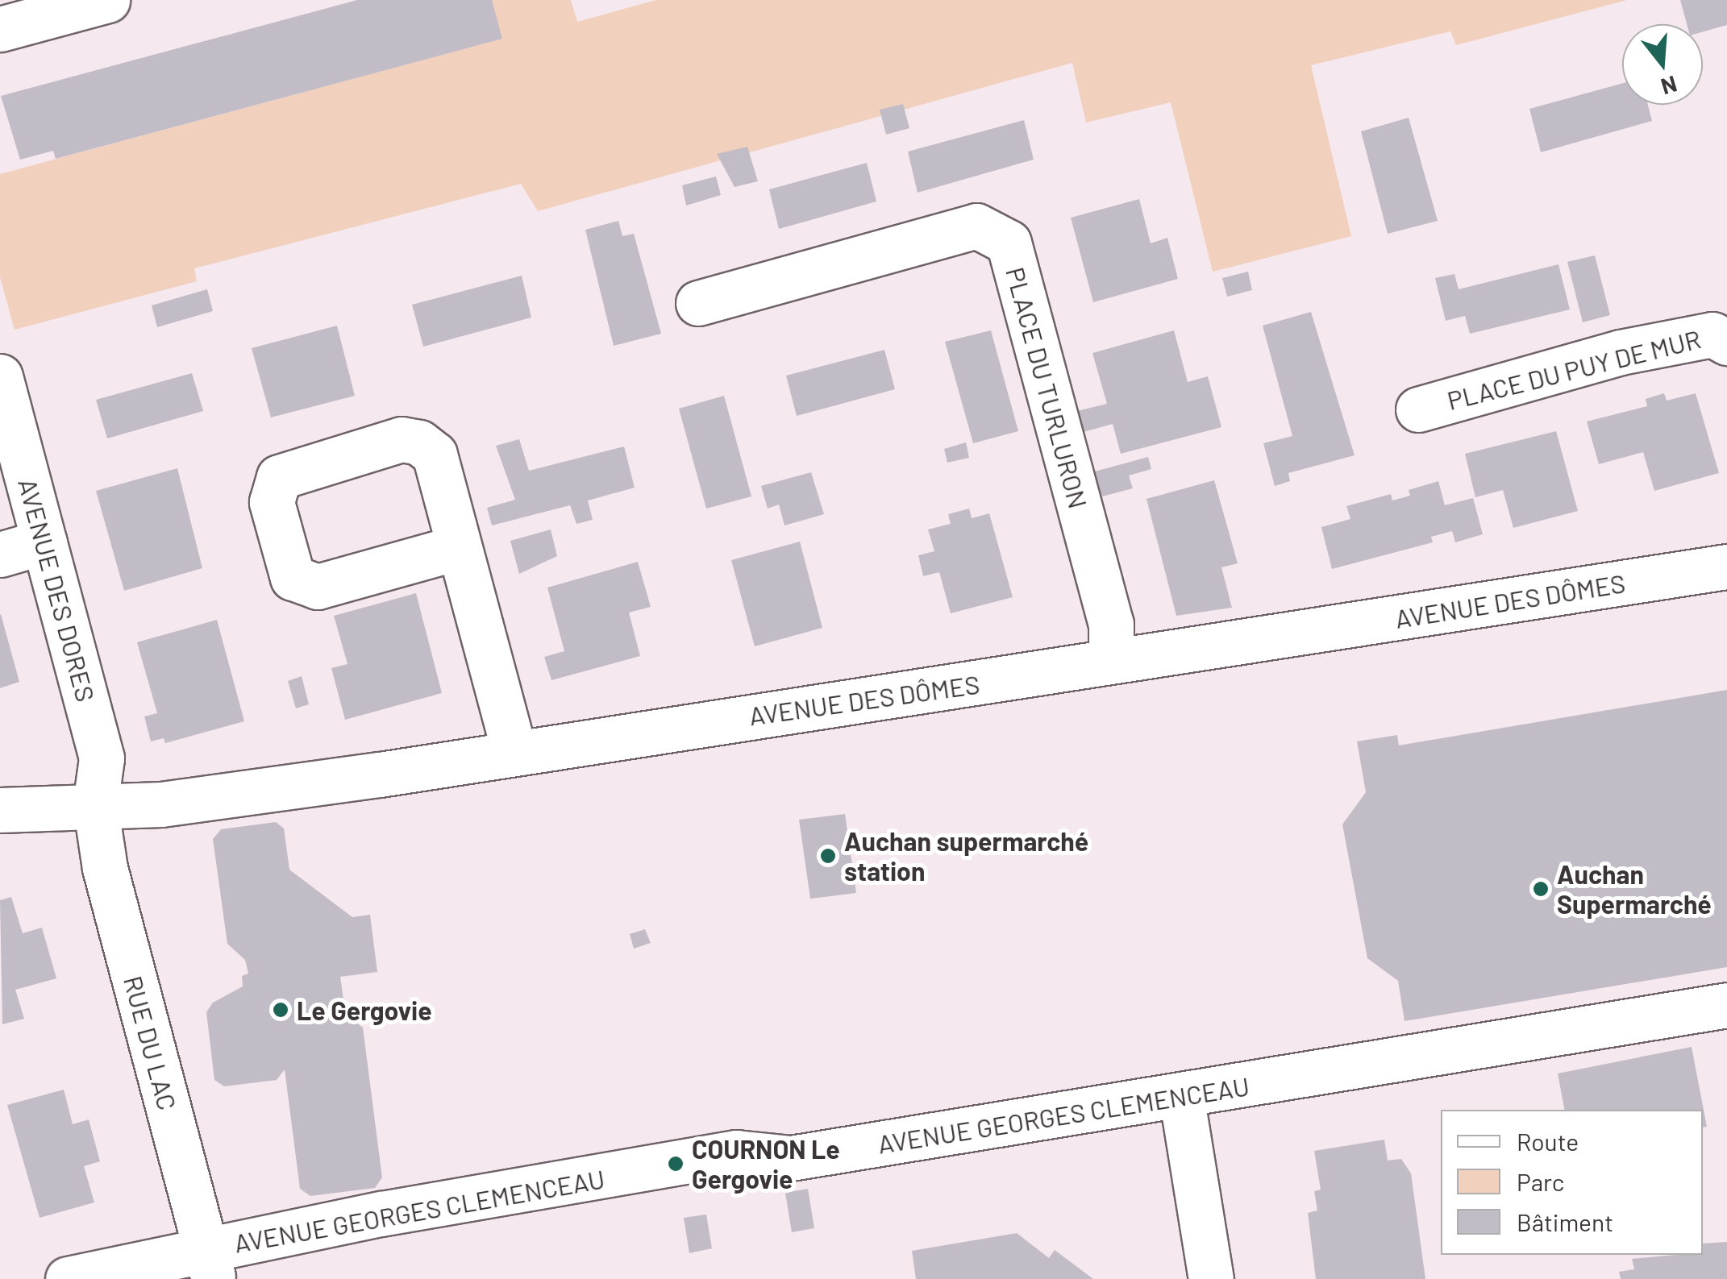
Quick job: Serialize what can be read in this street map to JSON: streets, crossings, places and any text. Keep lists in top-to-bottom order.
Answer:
{
  "streets": {
    "street": [
      "PLACE DU PUY DE MUR",
      "PLACE DU TURLURON",
      "AVENUE DES DORES",
      "AVENUE DES DÔMES",
      "RUE DU LAC",
      "AVENUE GEORGES CLEMENCEAU"
    ]
  },
  "crossings": [
    ["PLACE DU TURLURON", "AVENUE DES DÔMES"],
    ["AVENUE DES DORES", "AVENUE DES DÔMES"],
    ["AVENUE DES DORES", "RUE DU LAC"],
    ["AVENUE DES DÔMES", "RUE DU LAC"],
    ["RUE DU LAC", "AVENUE GEORGES CLEMENCEAU"]
  ],
  "places": [
    "Auchan supermarché station",
    "Auchan Supermarché",
    "Le Gergovie",
    "COURNON Le Gergovie"
  ],
  "legend": ["Route", "Parc", "Bâtiment"],
  "north": "bottom"
}
